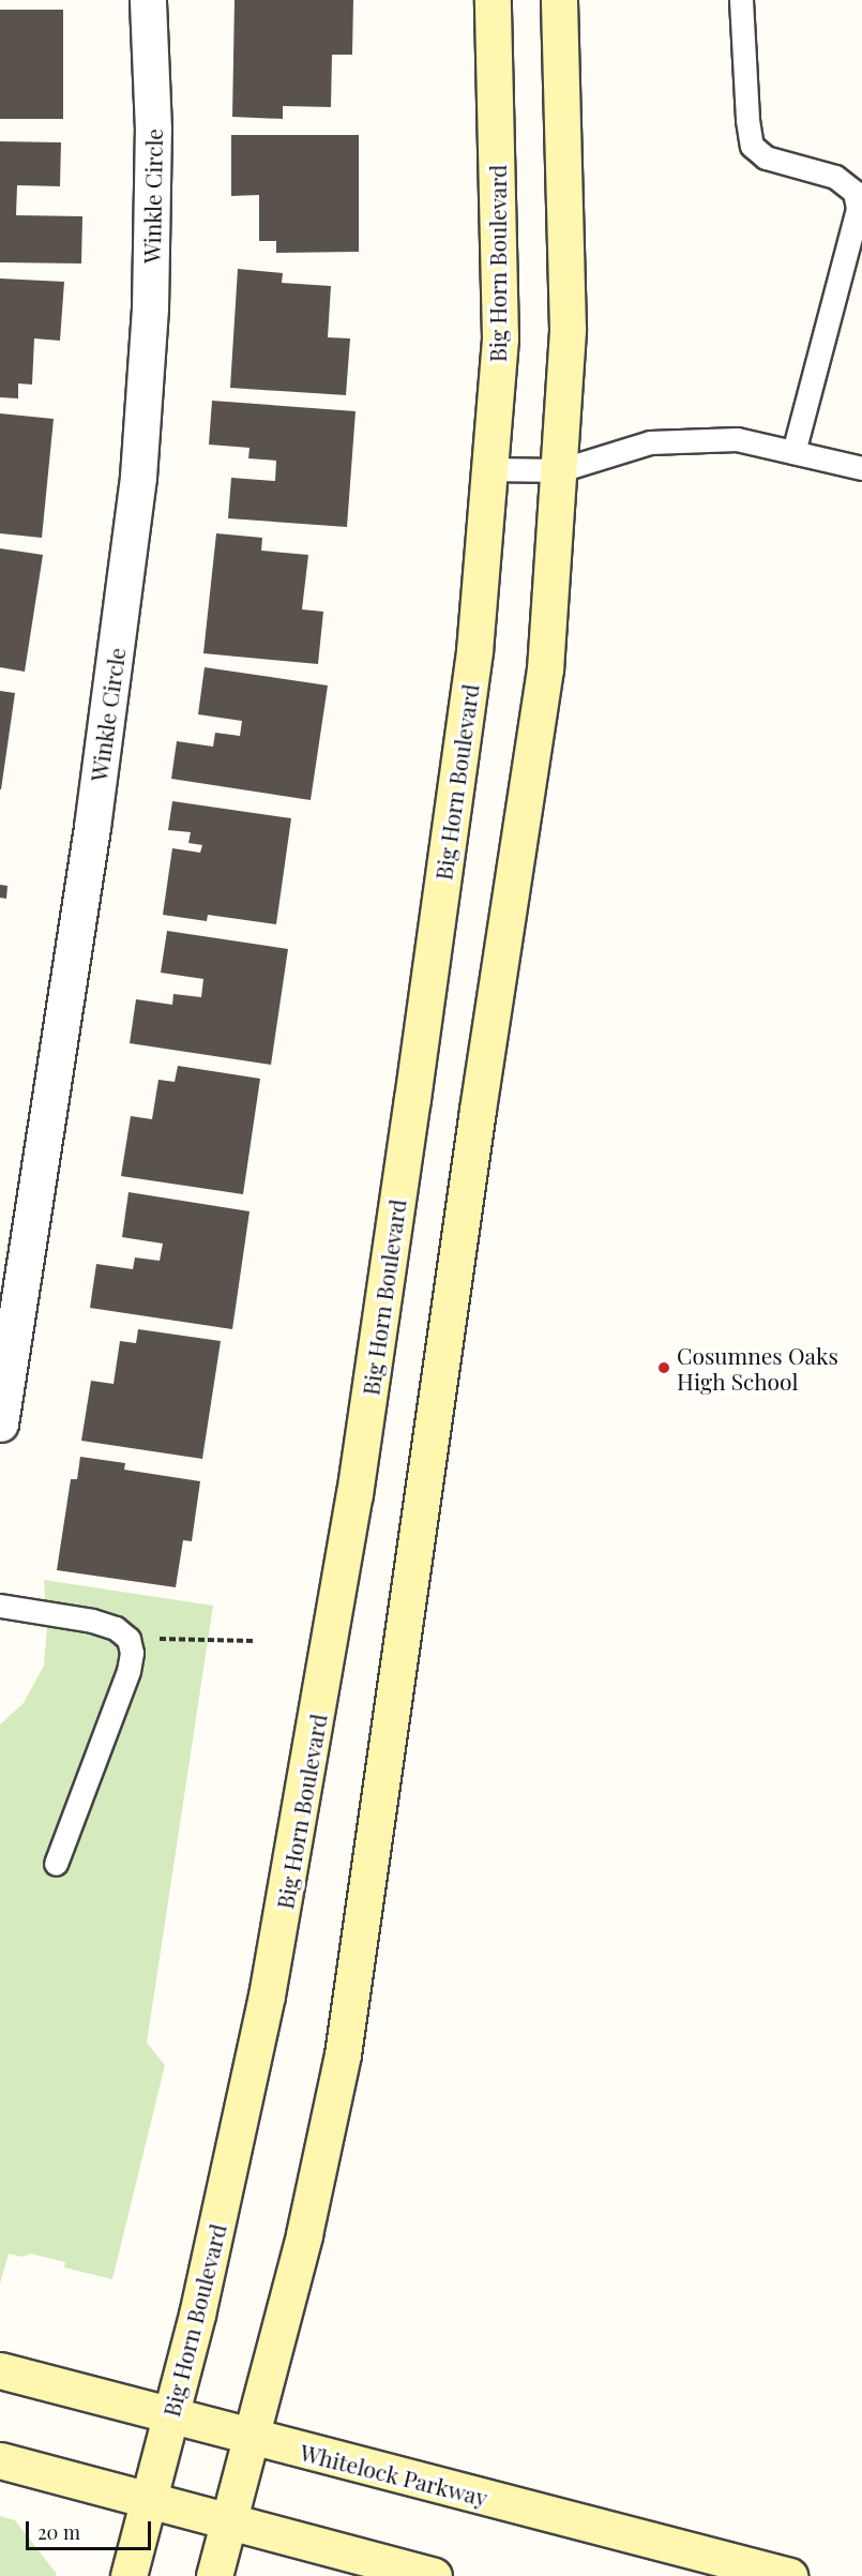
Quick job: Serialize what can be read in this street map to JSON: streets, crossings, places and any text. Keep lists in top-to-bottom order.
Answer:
{
  "streets": {
    "main road": ["Big Horn Boulevard", "Whitelock Parkway"],
    "street": ["Winkle Circle"]
  },
  "crossings": [
    ["Big Horn Boulevard", "Whitelock Parkway"]
  ],
  "places": ["Cosumnes Oaks High School"],
  "scale_bar": "20 m"
}
